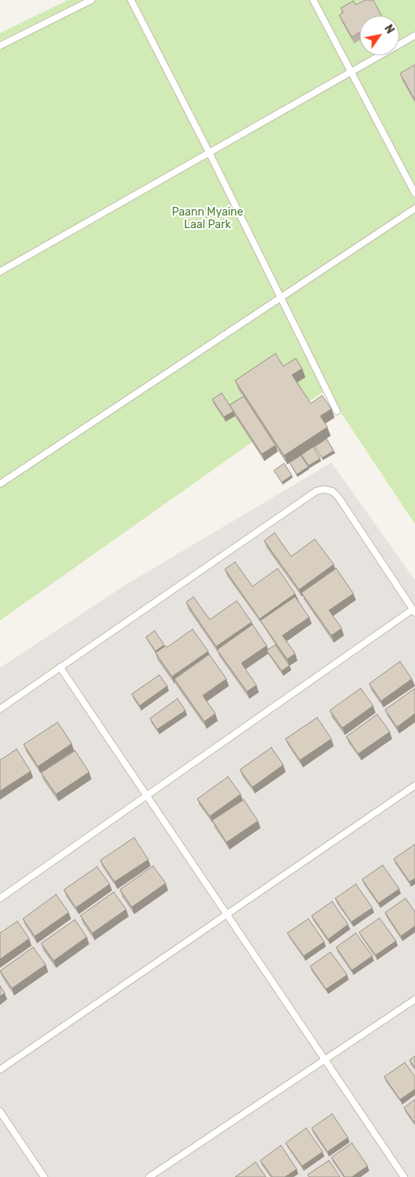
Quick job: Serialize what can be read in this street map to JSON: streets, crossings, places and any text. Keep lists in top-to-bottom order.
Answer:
{
  "parks": ["Paann Myaine Laal Park"],
  "north": "top right"
}
